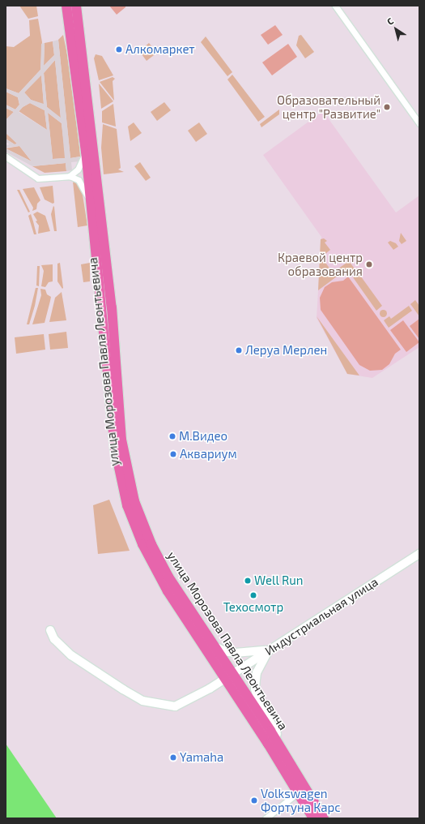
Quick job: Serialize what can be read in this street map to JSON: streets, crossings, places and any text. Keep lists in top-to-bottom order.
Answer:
{
  "streets": {
    "main road": ["улица Морозова Павла Леонтьевича", "Индустриальная улица"]
  },
  "crossings": [
    ["улица Морозова Павла Леонтьевича", "Индустриальная улица"]
  ],
  "places": [
    "Алкомаркет",
    "Образовательный центр \"Развитие\"",
    "Краевой центр образования",
    "Леруа Мерлен",
    "М.Видео",
    "Аквариум",
    "Well Run",
    "Техосмотр",
    "Yamaha",
    "Volkswagen Фортуна Карс"
  ],
  "north": "top left"
}
